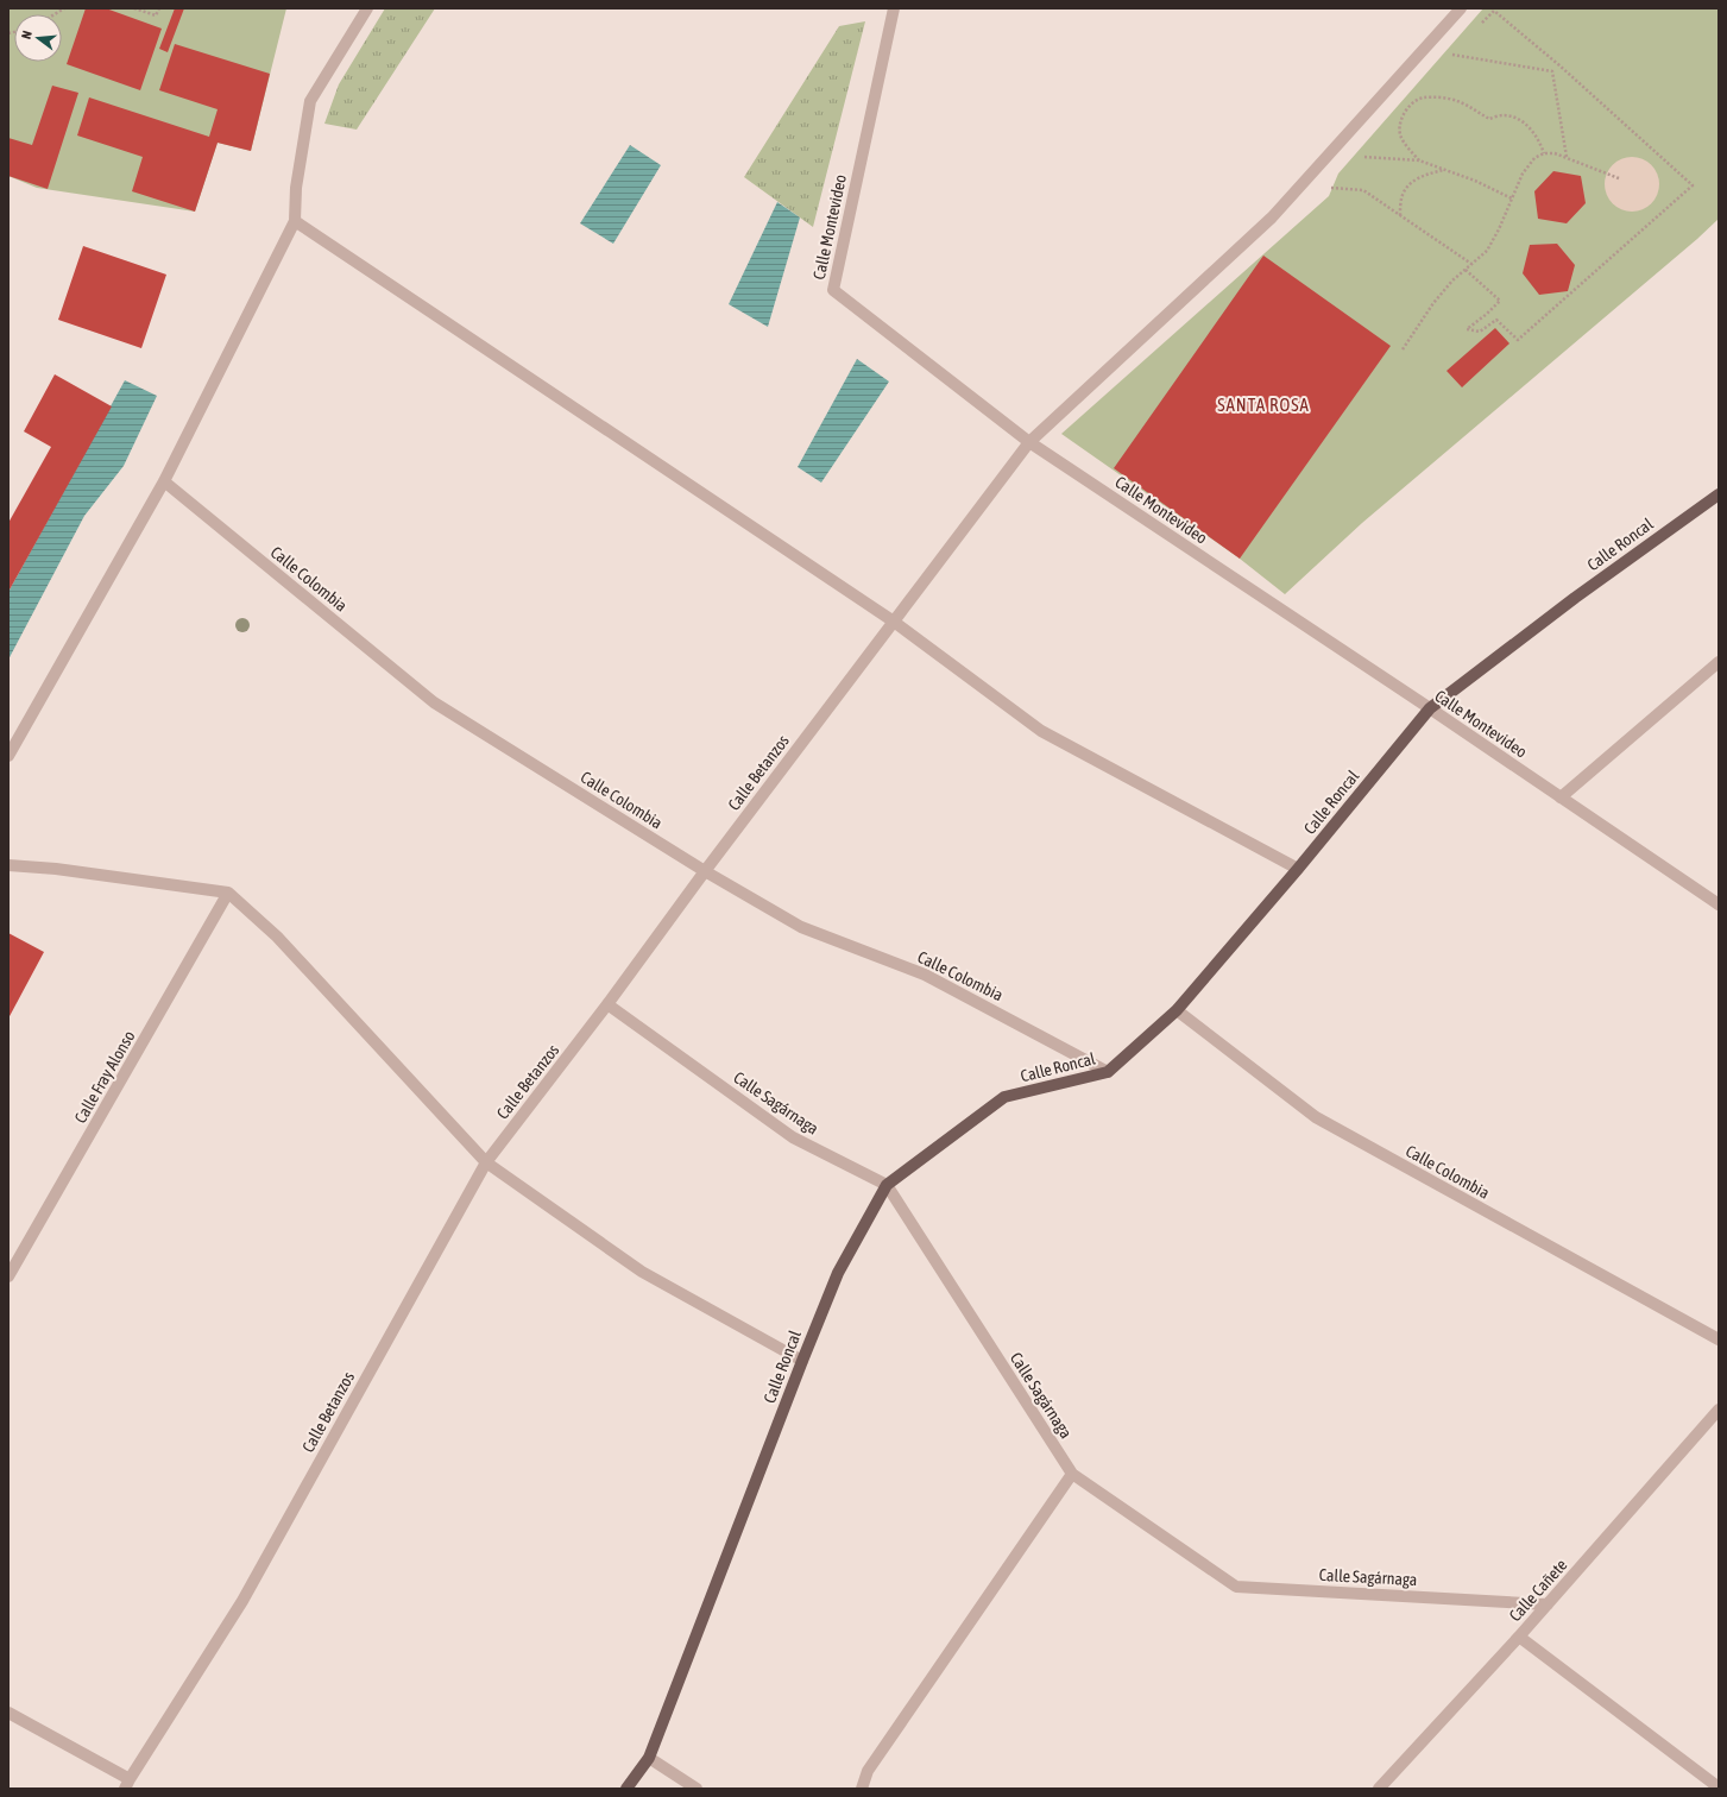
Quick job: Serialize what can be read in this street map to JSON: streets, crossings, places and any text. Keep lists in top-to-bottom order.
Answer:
{
  "streets": {
    "main road": ["Calle Roncal"],
    "street": [
      "Calle Montevideo",
      "Calle Colombia",
      "Calle Betanzos",
      "Calle Fray Alonso",
      "Calle Sagárnaga",
      "Calle Cañete"
    ]
  },
  "crossings": [
    ["Calle Montevideo", "Calle Roncal"],
    ["Calle Montevideo", "Calle Betanzos"],
    ["Calle Roncal", "Calle Colombia"],
    ["Calle Roncal", "Calle Sagárnaga"],
    ["Calle Colombia", "Calle Betanzos"],
    ["Calle Betanzos", "Calle Sagárnaga"],
    ["Calle Sagárnaga", "Calle Cañete"]
  ],
  "districts": ["SANTA ROSA"],
  "north": "left"
}
